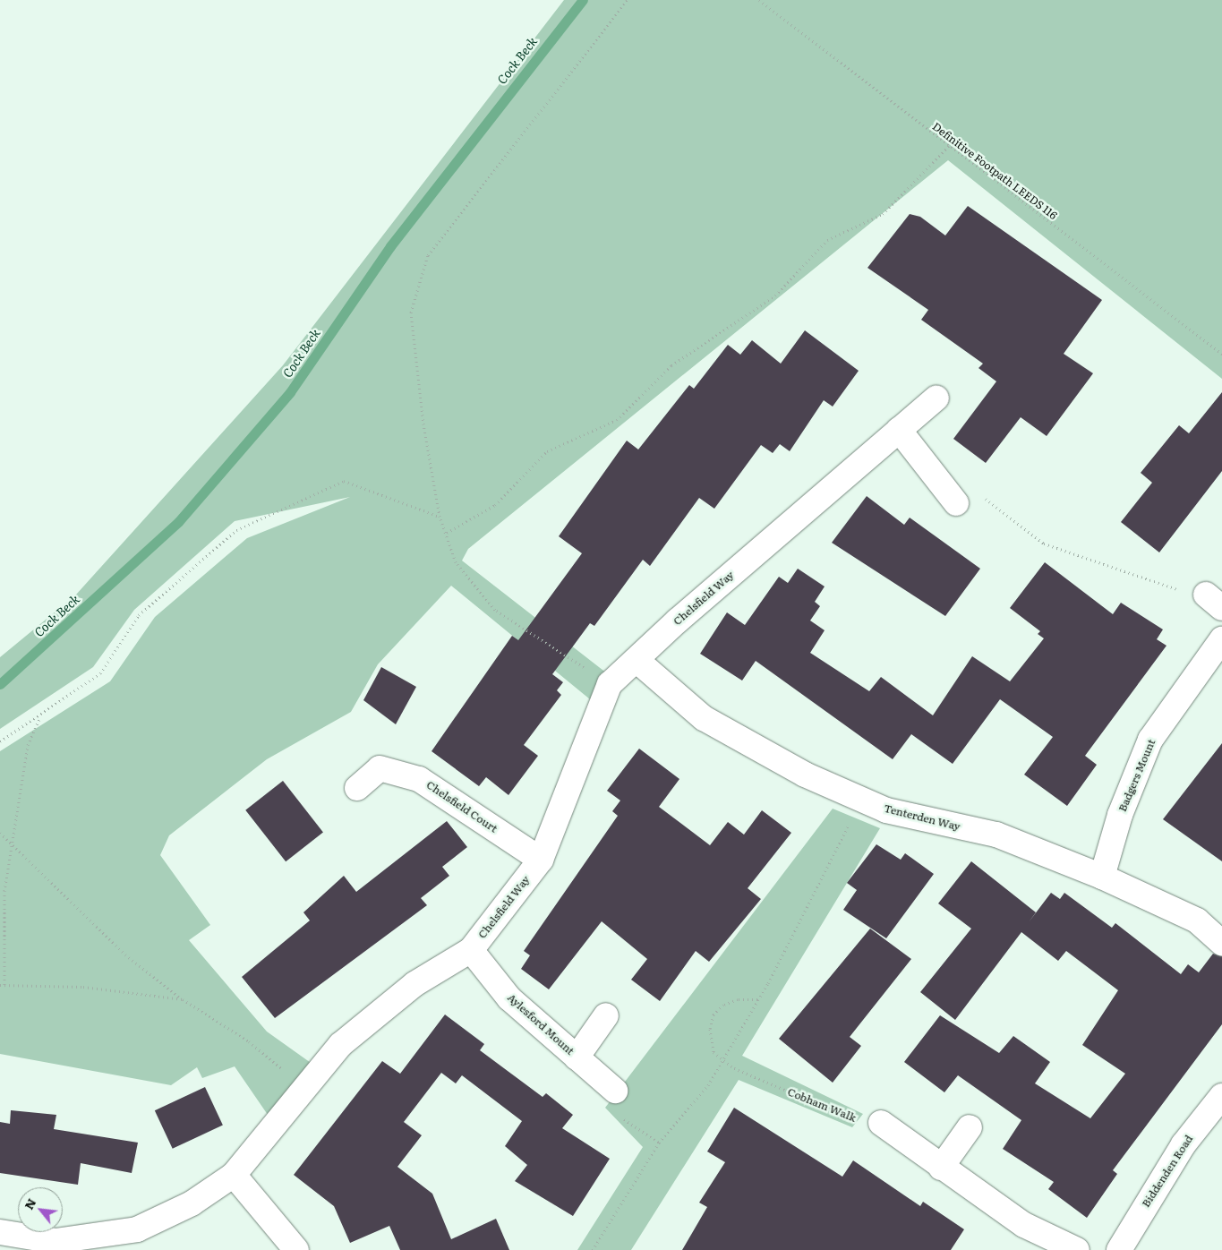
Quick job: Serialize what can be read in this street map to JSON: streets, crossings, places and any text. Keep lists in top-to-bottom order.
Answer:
{
  "streets": {
    "street": [
      "Chelsfield Way",
      "Badgers Mount",
      "Chelsfield Court",
      "Tenterden Way",
      "Aylesford Mount",
      "Biddenden Road"
    ],
    "path": ["Definitive Footpath LEEDS 116", "Cobham Walk"]
  },
  "crossings": [
    ["Chelsfield Way", "Chelsfield Court"],
    ["Chelsfield Way", "Tenterden Way"],
    ["Chelsfield Way", "Aylesford Mount"],
    ["Badgers Mount", "Tenterden Way"]
  ],
  "water": ["Cock Beck"],
  "north": "top left"
}
